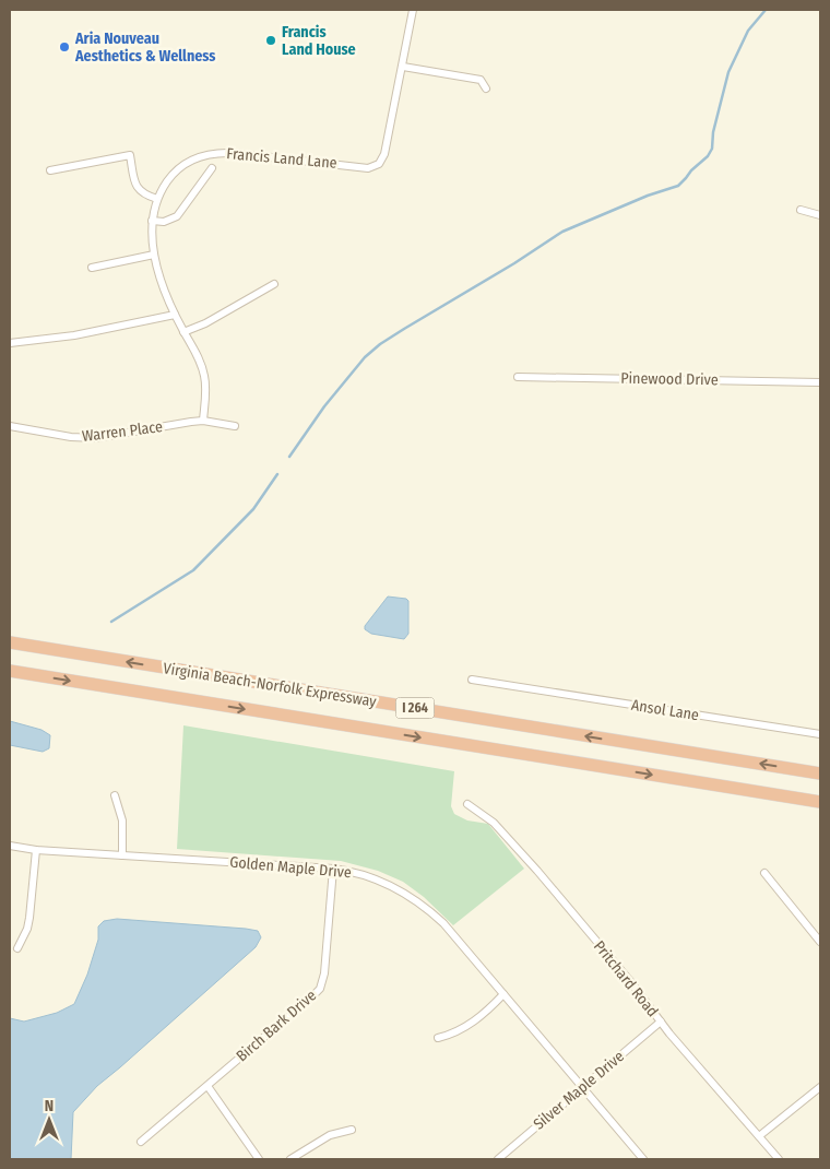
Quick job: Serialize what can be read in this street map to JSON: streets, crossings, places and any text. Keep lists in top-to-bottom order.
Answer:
{
  "streets": {
    "highway": ["Virginia Beach-Norfolk Expressway", "I 264"],
    "street": [
      "Francis Land Lane",
      "Pinewood Drive",
      "Warren Place",
      "Ansol Lane",
      "Golden Maple Drive",
      "Pritchard Road",
      "Birch Bark Drive",
      "Silver Maple Drive"
    ]
  },
  "crossings": [
    ["Francis Land Lane", "Warren Place"],
    ["Golden Maple Drive", "Birch Bark Drive"],
    ["Golden Maple Drive", "Silver Maple Drive"],
    ["Pritchard Road", "Silver Maple Drive"]
  ],
  "places": ["Francis Land House", "Aria Nouveau Aesthetics & Wellness"],
  "north": "top"
}
